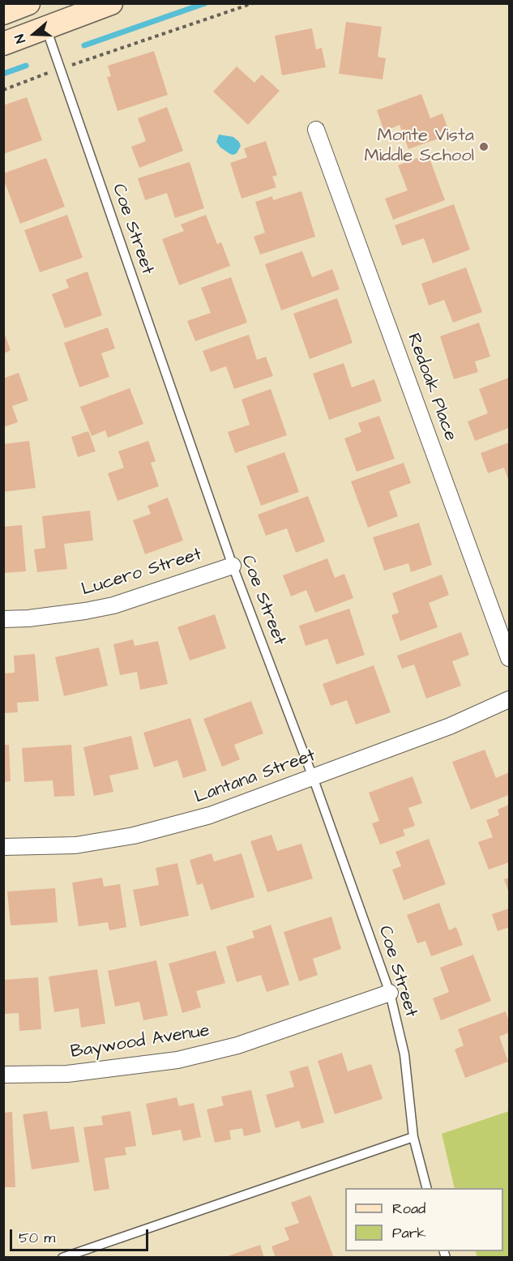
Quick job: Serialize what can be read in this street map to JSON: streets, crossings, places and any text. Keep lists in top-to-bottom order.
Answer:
{
  "streets": {
    "street": [
      "Redoak Place",
      "Lucero Street",
      "Lantana Street",
      "Baywood Avenue"
    ],
    "lane": ["Coe Street"]
  },
  "crossings": [
    ["Coe Street", "Lucero Street"],
    ["Coe Street", "Lantana Street"],
    ["Coe Street", "Baywood Avenue"]
  ],
  "places": ["Monte Vista Middle School"],
  "legend": ["Road", "Park"],
  "scale_bar": "50 m",
  "north": "left"
}
